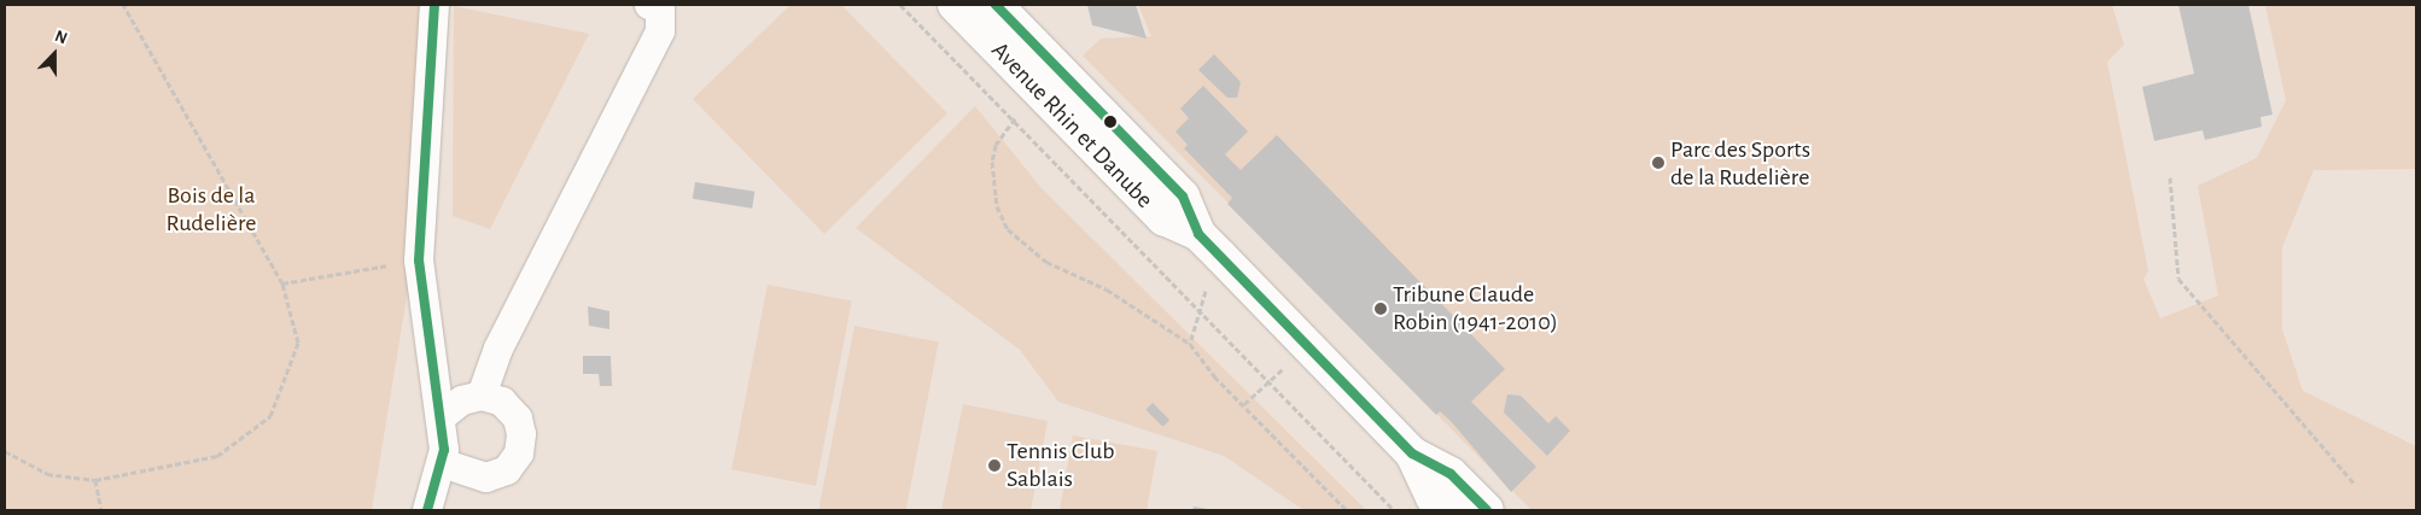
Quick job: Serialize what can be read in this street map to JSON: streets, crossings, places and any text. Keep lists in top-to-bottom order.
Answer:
{
  "streets": {
    "street": ["Avenue Rhin et Danube"]
  },
  "parks": ["Bois de la Rudelière"],
  "places": ["Parc des Sports de la Rudelière", "Tribune Claude Robin (1941-2010)", "Tennis Club Sablais"],
  "north": "top"
}
